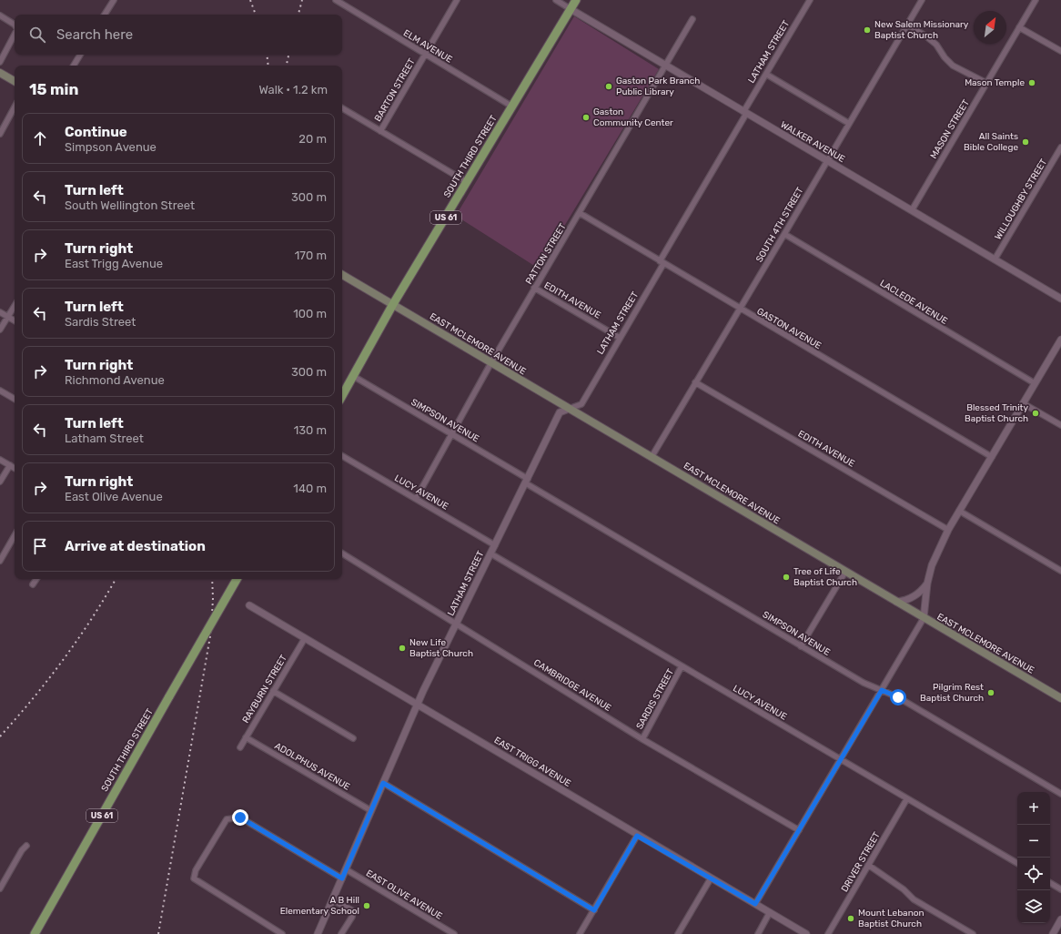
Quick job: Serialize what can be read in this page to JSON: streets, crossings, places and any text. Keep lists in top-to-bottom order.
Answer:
{
  "streets": {
    "main road": ["SOUTH THIRD STREET", "US 61", "EAST MCLEMORE AVENUE"],
    "street": [
      "ELM AVENUE",
      "LATHAM STREET",
      "BARTON STREET",
      "MASON STREET",
      "WALKER AVENUE",
      "WILLOUGHBY STREET",
      "SOUTH 4TH STREET",
      "PATTON STREET",
      "EDITH AVENUE",
      "LACLEDE AVENUE",
      "GASTON AVENUE",
      "SIMPSON AVENUE",
      "LUCY AVENUE",
      "CAMBRIDGE AVENUE",
      "RAYBURN STREET",
      "SARDIS STREET",
      "EAST TRIGG AVENUE",
      "ADOLPHUS AVENUE",
      "DRIVER STREET",
      "EAST OLIVE AVENUE"
    ]
  },
  "crossings": [
    ["ELM AVENUE", "BARTON STREET"],
    ["ELM AVENUE", "SOUTH THIRD STREET"],
    ["LATHAM STREET", "WALKER AVENUE"],
    ["LATHAM STREET", "EDITH AVENUE"],
    ["LATHAM STREET", "GASTON AVENUE"],
    ["LATHAM STREET", "EAST MCLEMORE AVENUE"],
    ["LATHAM STREET", "SIMPSON AVENUE"],
    ["LATHAM STREET", "LUCY AVENUE"],
    ["LATHAM STREET", "CAMBRIDGE AVENUE"],
    ["LATHAM STREET", "EAST TRIGG AVENUE"],
    ["LATHAM STREET", "ADOLPHUS AVENUE"],
    ["LATHAM STREET", "EAST OLIVE AVENUE"],
    ["MASON STREET", "WALKER AVENUE"],
    ["WALKER AVENUE", "SOUTH THIRD STREET"],
    ["WALKER AVENUE", "WILLOUGHBY STREET"],
    ["WALKER AVENUE", "SOUTH 4TH STREET"],
    ["WALKER AVENUE", "PATTON STREET"],
    ["SOUTH THIRD STREET", "EAST MCLEMORE AVENUE"],
    ["SOUTH THIRD STREET", "SIMPSON AVENUE"],
    ["SOUTH 4TH STREET", "EDITH AVENUE"],
    ["SOUTH 4TH STREET", "LACLEDE AVENUE"],
    ["SOUTH 4TH STREET", "GASTON AVENUE"],
    ["SOUTH 4TH STREET", "EAST MCLEMORE AVENUE"],
    ["PATTON STREET", "EDITH AVENUE"],
    ["PATTON STREET", "GASTON AVENUE"],
    ["PATTON STREET", "EAST MCLEMORE AVENUE"],
    ["PATTON STREET", "SIMPSON AVENUE"],
    ["PATTON STREET", "LUCY AVENUE"],
    ["LUCY AVENUE", "SARDIS STREET"],
    ["LUCY AVENUE", "DRIVER STREET"],
    ["CAMBRIDGE AVENUE", "SARDIS STREET"],
    ["RAYBURN STREET", "EAST TRIGG AVENUE"],
    ["RAYBURN STREET", "ADOLPHUS AVENUE"]
  ],
  "places": [
    "New Salem Missionary Baptist Church",
    "Mason Temple",
    "Gaston Park Branch Public Library",
    "Gaston Community Center",
    "All Saints Bible College",
    "Blessed Trinity Baptist Church",
    "Tree of Life Baptist Church",
    "New Life Baptist Church",
    "Pilgrim Rest Baptist Church",
    "A B Hill Elementary School",
    "Mount Lebanon Baptist Church"
  ],
  "north": "top right",
  "page": {
    "search": "Search here",
    "heading": ["15 min", "Walk · 1.2 km"],
    "list": [
      ["Continue", "Simpson Avenue", "20 m"],
      ["Turn left", "South Wellington Street", "300 m"],
      ["Turn right", "East Trigg Avenue", "170 m"],
      ["Turn left", "Sardis Street", "100 m"],
      ["Turn right", "Richmond Avenue", "300 m"],
      ["Turn left", "Latham Street", "130 m"],
      ["Turn right", "East Olive Avenue", "140 m"],
      "Arrive at destination"
    ],
    "map_buttons": ["+", "−"]
  }
}
